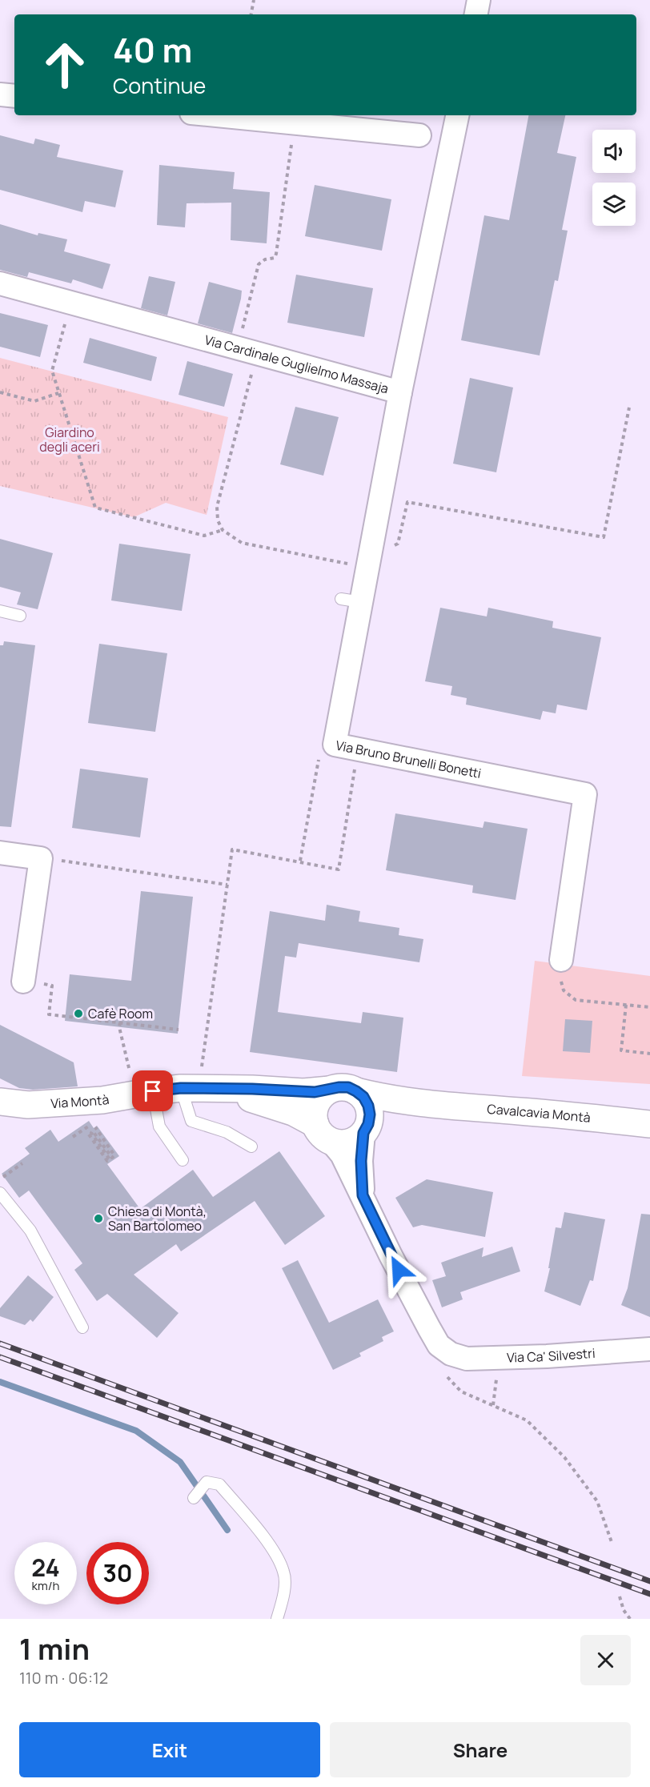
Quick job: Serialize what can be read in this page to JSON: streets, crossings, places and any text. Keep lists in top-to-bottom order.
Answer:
{
  "streets": {
    "main road": ["Via Montà", "Cavalcavia Montà"],
    "street": ["Via Cardinale Guglielmo Massaja", "Via Bruno Brunelli Bonetti", "Via Ca' Silvestri"]
  },
  "crossings": [
    ["Via Cardinale Guglielmo Massaja", "Via Bruno Brunelli Bonetti"],
    ["Via Montà", "Cavalcavia Montà"]
  ],
  "parks": ["Giardino degli aceri"],
  "places": ["Cafè Room", "Chiesa di Montà, San Bartolomeo"],
  "page": {
    "turn": ["40 m", "Continue"],
    "speed": "24 km/h",
    "limit": "30",
    "heading": ["1 min", "110 m · 06:12"],
    "buttons": ["Exit", "Share"]
  }
}
